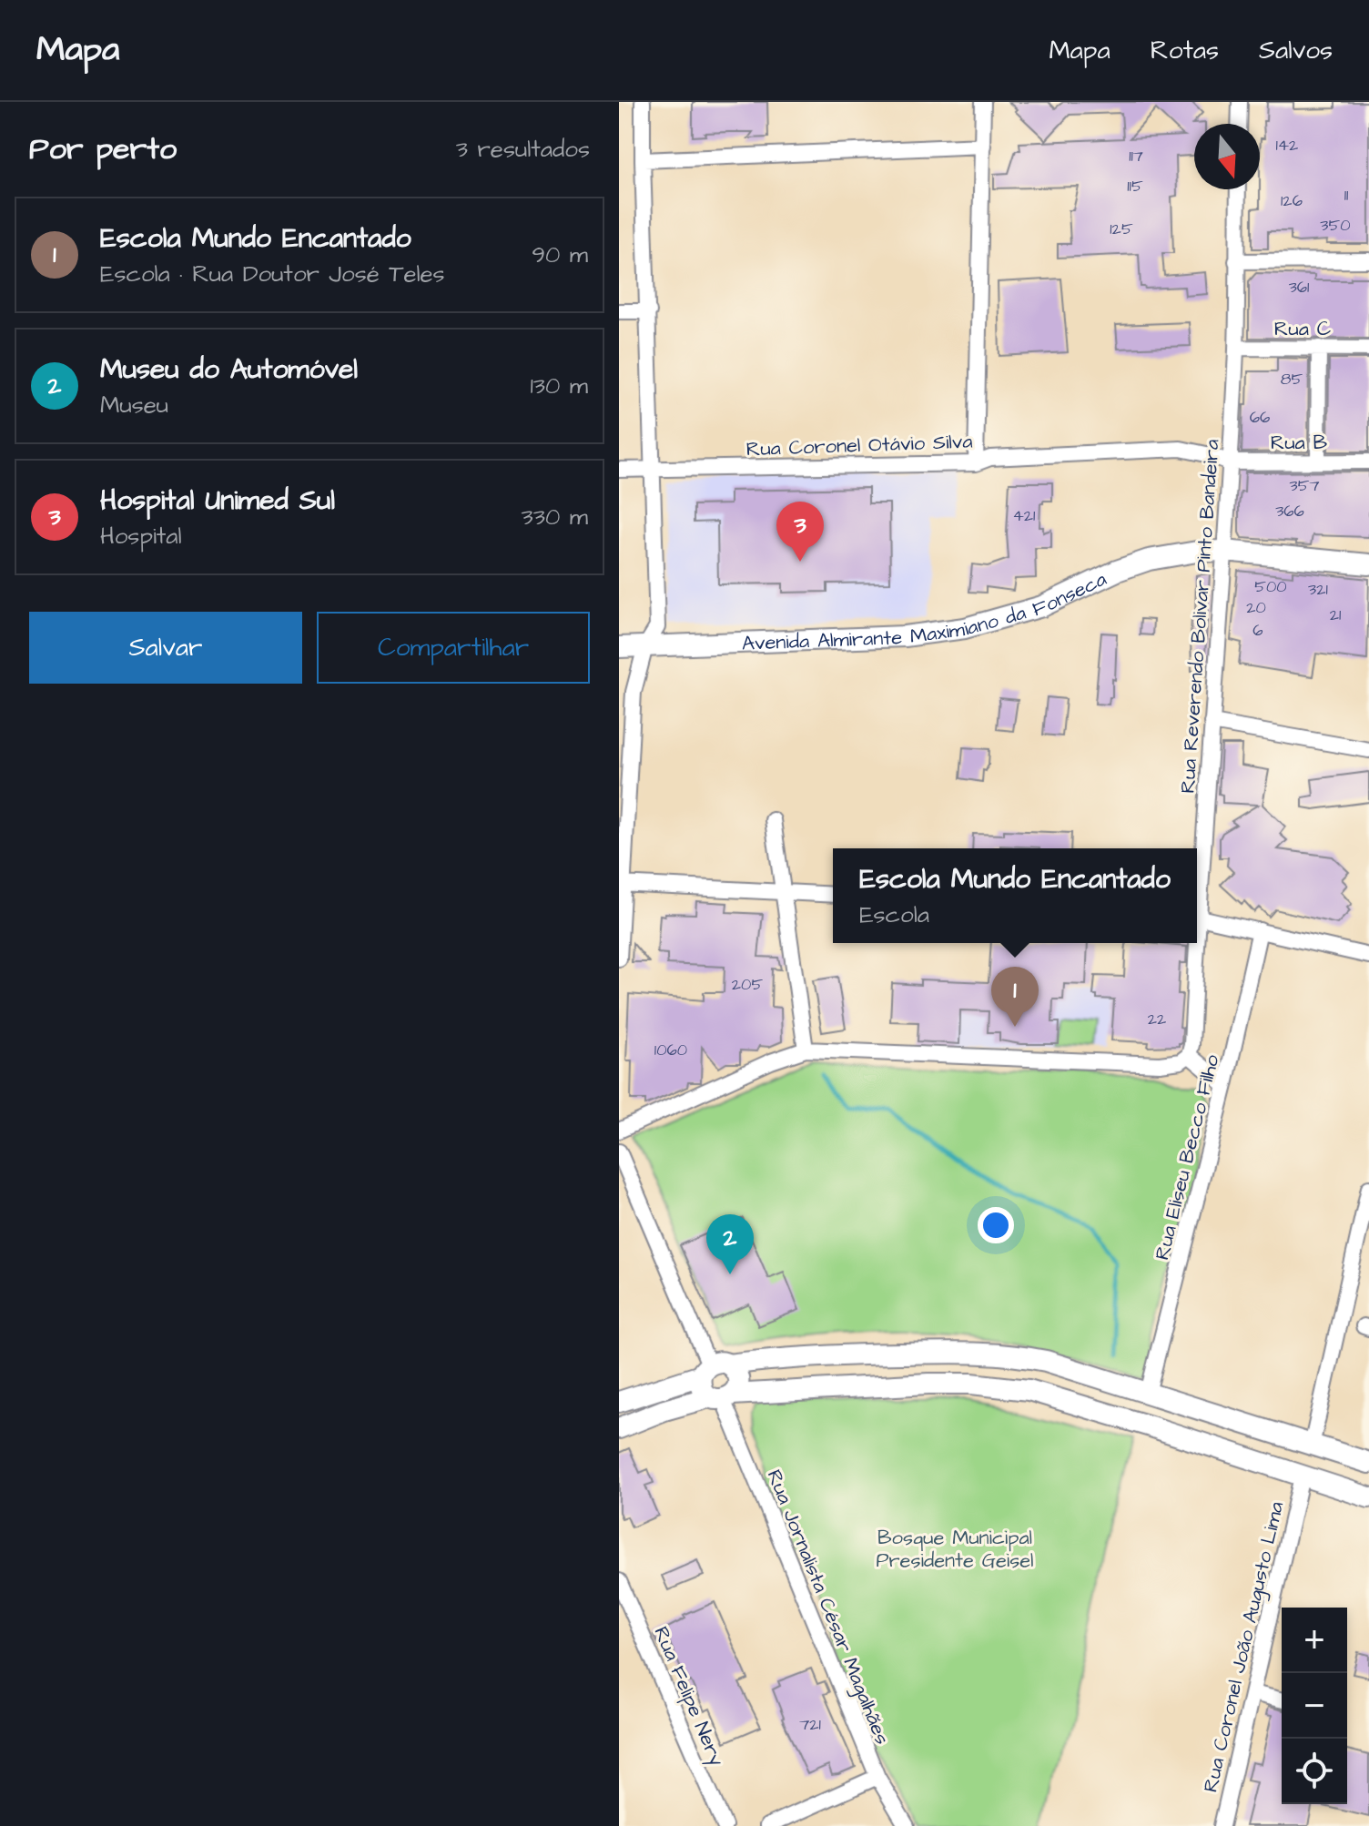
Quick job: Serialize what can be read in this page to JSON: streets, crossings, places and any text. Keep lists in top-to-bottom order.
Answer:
{
  "streets": {
    "main road": ["Avenida Almirante Maximiano da Fonseca"],
    "street": [
      "Rua C",
      "Rua B",
      "Rua Coronel Otávio Silva",
      "Rua Reverendo Bolivar Pinto Bandeira",
      "Rua Eliseu Becco Filho",
      "Rua Jornalista César Magalhães",
      "Rua Coronel João Augusto Lima",
      "Rua Felipe Nery"
    ]
  },
  "crossings": [
    ["Rua C", "Rua Reverendo Bolivar Pinto Bandeira"],
    ["Rua B", "Rua Coronel Otávio Silva"],
    ["Rua B", "Rua Reverendo Bolivar Pinto Bandeira"],
    ["Rua Coronel Otávio Silva", "Rua Reverendo Bolivar Pinto Bandeira"],
    ["Avenida Almirante Maximiano da Fonseca", "Rua Reverendo Bolivar Pinto Bandeira"]
  ],
  "parks": ["Bosque Municipal Presidente Geisel"],
  "house_numbers": [
    "142",
    "117",
    "115",
    "11",
    "126",
    "350",
    "125",
    "361",
    "85",
    "66",
    "357",
    "366",
    "421",
    "500",
    "321",
    "20",
    "21",
    "6",
    "205",
    "22",
    "1060",
    "721"
  ],
  "north": "bottom",
  "page": {
    "header": "Mapa",
    "nav": ["Mapa", "Rotas", "Salvos"],
    "heading": ["Por perto", "3 resultados"],
    "list": [
      {
        "mark": "1",
        "name": "Escola Mundo Encantado",
        "note": "Escola · Rua Doutor José Teles",
        "value": "90 m"
      },
      {
        "mark": "2",
        "name": "Museu do Automóvel",
        "note": "Museu",
        "value": "130 m"
      },
      {
        "mark": "3",
        "name": "Hospital Unimed Sul",
        "note": "Hospital",
        "value": "330 m"
      }
    ],
    "pins": ["3", "1", "2"],
    "buttons": ["Salvar", "Compartilhar"],
    "popup": ["Escola Mundo Encantado", "Escola"],
    "map_buttons": ["+", "−"]
  }
}
